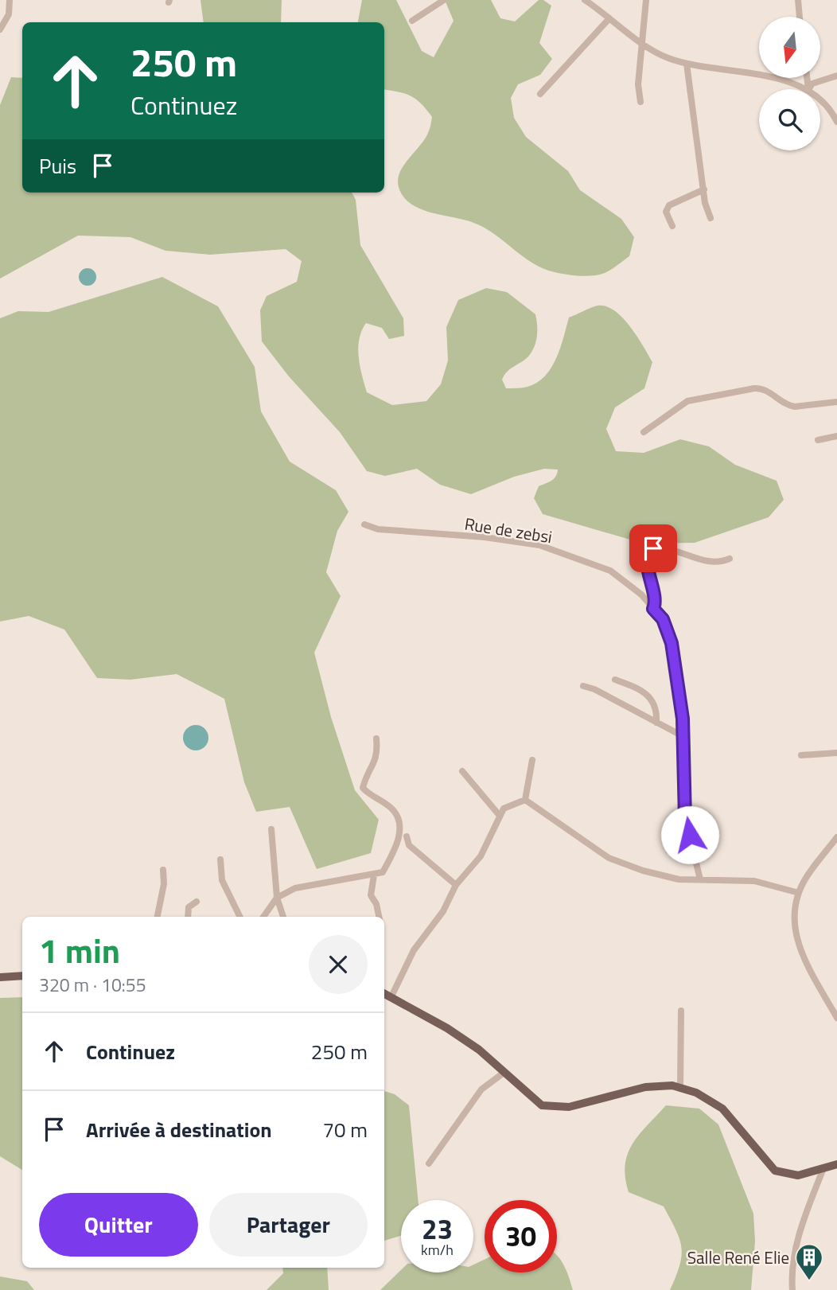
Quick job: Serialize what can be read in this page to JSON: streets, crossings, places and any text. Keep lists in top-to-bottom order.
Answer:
{
  "streets": {
    "street": ["Rue de zebsi"]
  },
  "places": {
    "building": ["Salle René Elie"]
  },
  "north": "bottom",
  "page": {
    "turn": ["250 m", "Continuez"],
    "then": "Puis",
    "heading": ["1 min", "320 m · 10:55"],
    "list": [
      {
        "name": "Continuez",
        "value": "250 m"
      },
      {
        "name": "Arrivée à destination",
        "value": "70 m"
      }
    ],
    "buttons": ["Quitter", "Partager"],
    "speed": "23 km/h",
    "limit": "30"
  }
}
